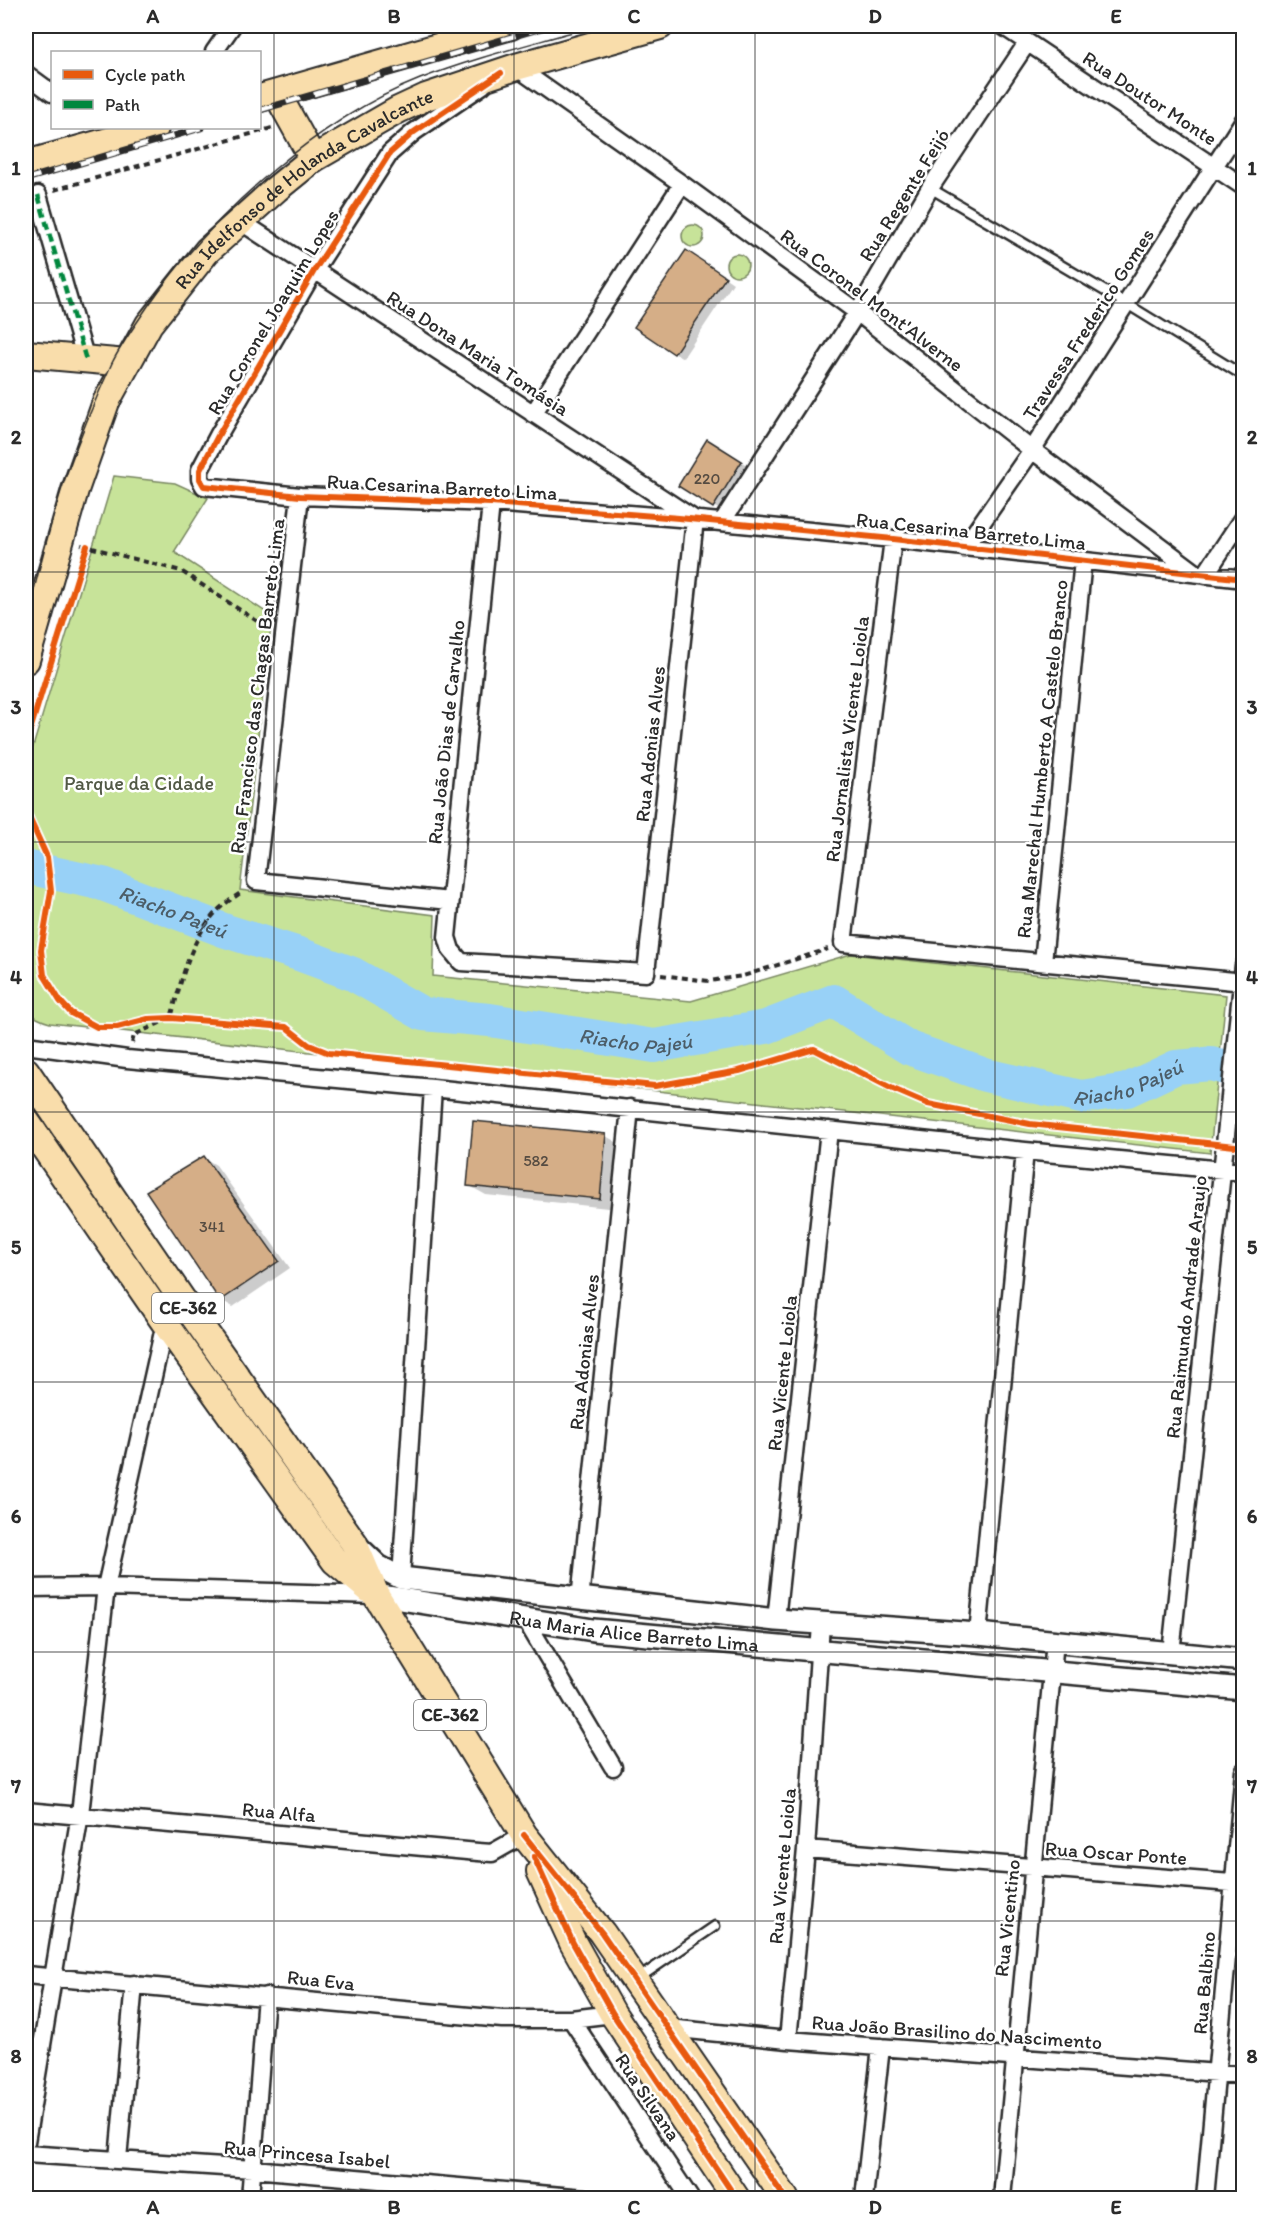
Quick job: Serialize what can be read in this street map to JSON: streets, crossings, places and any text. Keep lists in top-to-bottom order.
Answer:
{
  "streets": {
    "main road": ["Rua Idelfonso de Holanda Cavalcante", "CE-362"],
    "street": [
      "Rua Doutor Monte",
      "Rua Regente Feijó",
      "Rua Coronel Mont'Alverne",
      "Rua Coronel Joaquim Lopes",
      "Travessa Frederico Gomes",
      "Rua Dona Maria Tomásia",
      "Rua Cesarina Barreto Lima",
      "Rua Francisco das Chagas Barreto Lima",
      "Rua João Dias de Carvalho",
      "Rua Jornalista Vicente Loiola",
      "Rua Adonias Alves",
      "Rua Marechal Humberto A Castelo Branco",
      "Rua Raimundo Andrade Araujo",
      "Rua Vicente Loiola",
      "Rua Maria Alice Barreto Lima",
      "Rua Alfa",
      "Rua Oscar Ponte",
      "Rua Vicentino",
      "Rua Eva",
      "Rua Balbino",
      "Rua João Brasilino do Nascimento",
      "Rua Silvana",
      "Rua Princesa Isabel"
    ]
  },
  "crossings": [
    ["Rua Doutor Monte", "Rua Regente Feijó"],
    ["Rua Doutor Monte", "Travessa Frederico Gomes"],
    ["Rua Idelfonso de Holanda Cavalcante", "Rua Coronel Mont'Alverne"],
    ["Rua Idelfonso de Holanda Cavalcante", "Rua Coronel Joaquim Lopes"],
    ["Rua Idelfonso de Holanda Cavalcante", "Rua Dona Maria Tomásia"],
    ["Rua Regente Feijó", "Rua Coronel Mont'Alverne"],
    ["Rua Regente Feijó", "Rua Cesarina Barreto Lima"],
    ["Rua Coronel Mont'Alverne", "Rua Coronel Joaquim Lopes"],
    ["Rua Coronel Mont'Alverne", "Travessa Frederico Gomes"],
    ["Rua Coronel Mont'Alverne", "Rua Cesarina Barreto Lima"],
    ["Rua Coronel Joaquim Lopes", "Rua Dona Maria Tomásia"],
    ["Rua Coronel Joaquim Lopes", "Rua Cesarina Barreto Lima"],
    ["Travessa Frederico Gomes", "Rua Cesarina Barreto Lima"],
    ["Rua Dona Maria Tomásia", "Rua Cesarina Barreto Lima"],
    ["Rua Dona Maria Tomásia", "Rua Adonias Alves"],
    ["Rua Cesarina Barreto Lima", "Rua Francisco das Chagas Barreto Lima"],
    ["Rua Cesarina Barreto Lima", "Rua João Dias de Carvalho"],
    ["Rua Cesarina Barreto Lima", "Rua Jornalista Vicente Loiola"],
    ["Rua Cesarina Barreto Lima", "Rua Adonias Alves"],
    ["Rua Cesarina Barreto Lima", "Rua Marechal Humberto A Castelo Branco"],
    ["Rua João Dias de Carvalho", "Rua Adonias Alves"],
    ["Rua Adonias Alves", "Rua Maria Alice Barreto Lima"],
    ["Rua Raimundo Andrade Araujo", "Rua Maria Alice Barreto Lima"],
    ["CE-362", "Rua Maria Alice Barreto Lima"],
    ["CE-362", "Rua Alfa"],
    ["CE-362", "Rua Eva"],
    ["CE-362", "Rua João Brasilino do Nascimento"],
    ["Rua Vicente Loiola", "Rua Maria Alice Barreto Lima"],
    ["Rua Vicente Loiola", "Rua Oscar Ponte"],
    ["Rua Vicente Loiola", "Rua João Brasilino do Nascimento"],
    ["Rua Maria Alice Barreto Lima", "Rua Vicentino"],
    ["Rua Oscar Ponte", "Rua Vicentino"],
    ["Rua Oscar Ponte", "Rua Balbino"],
    ["Rua Vicentino", "Rua João Brasilino do Nascimento"],
    ["Rua Eva", "Rua Silvana"],
    ["Rua Balbino", "Rua João Brasilino do Nascimento"]
  ],
  "water": ["Riacho Pajeú"],
  "parks": ["Parque da Cidade"],
  "house_numbers": ["220", "582", "341"],
  "legend": ["Cycle path", "Path"],
  "grid": {
    "columns": [
      "A",
      "B",
      "C",
      "D",
      "E"
    ],
    "rows": [
      "1",
      "2",
      "3",
      "4",
      "5",
      "6",
      "7",
      "8"
    ]
  }
}
